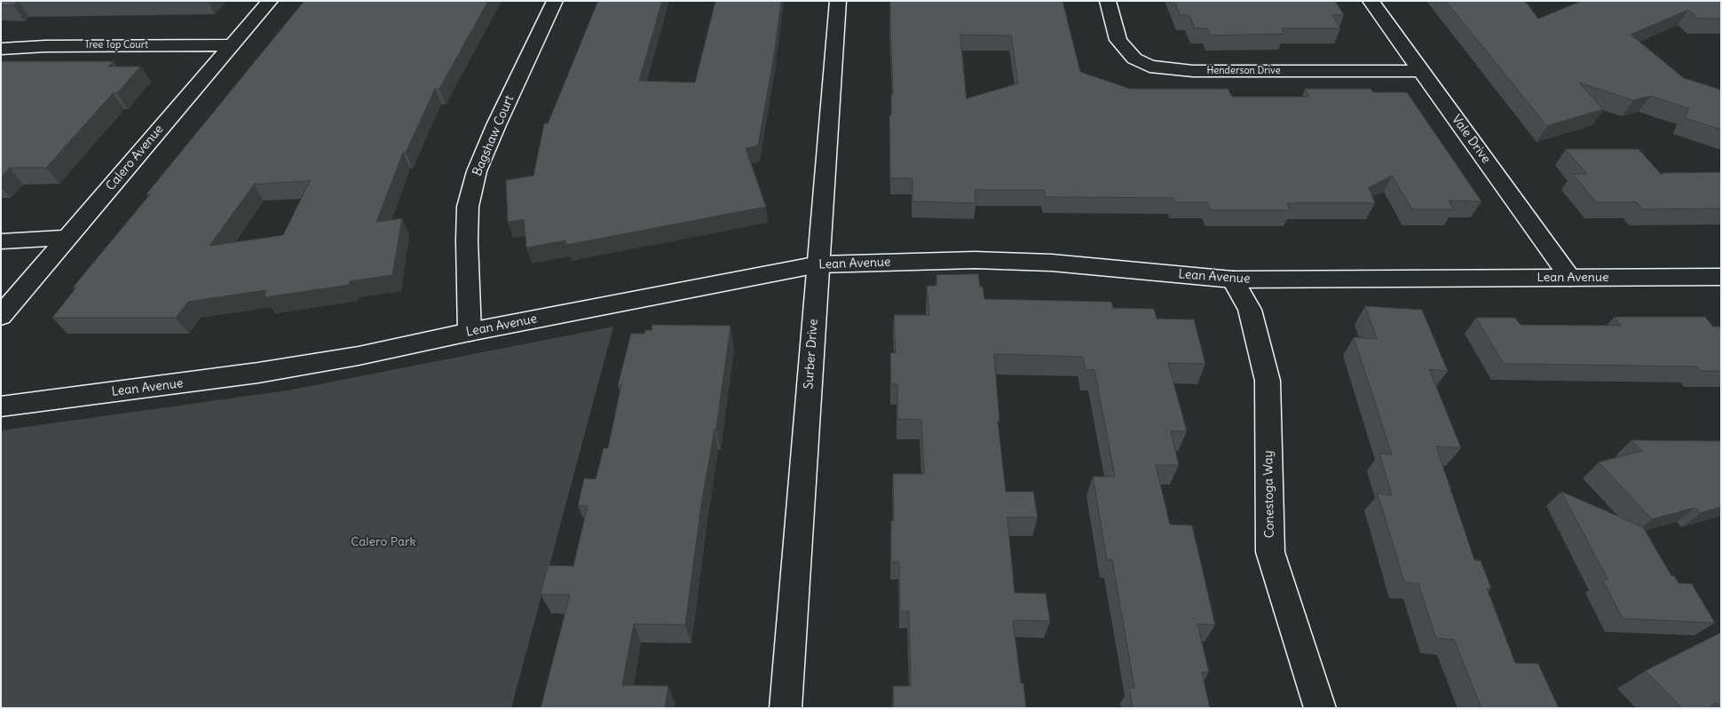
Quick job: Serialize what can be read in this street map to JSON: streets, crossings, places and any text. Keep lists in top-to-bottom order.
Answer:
{
  "streets": {
    "street": [
      "Tree Top Court",
      "Henderson Drive",
      "Bagshaw Court",
      "Vale Drive",
      "Calero Avenue",
      "Lean Avenue",
      "Surber Drive",
      "Conestoga Way"
    ]
  },
  "crossings": [
    ["Tree Top Court", "Calero Avenue"],
    ["Henderson Drive", "Vale Drive"],
    ["Bagshaw Court", "Lean Avenue"],
    ["Vale Drive", "Lean Avenue"],
    ["Lean Avenue", "Surber Drive"],
    ["Lean Avenue", "Conestoga Way"]
  ],
  "parks": ["Calero Park"]
}
